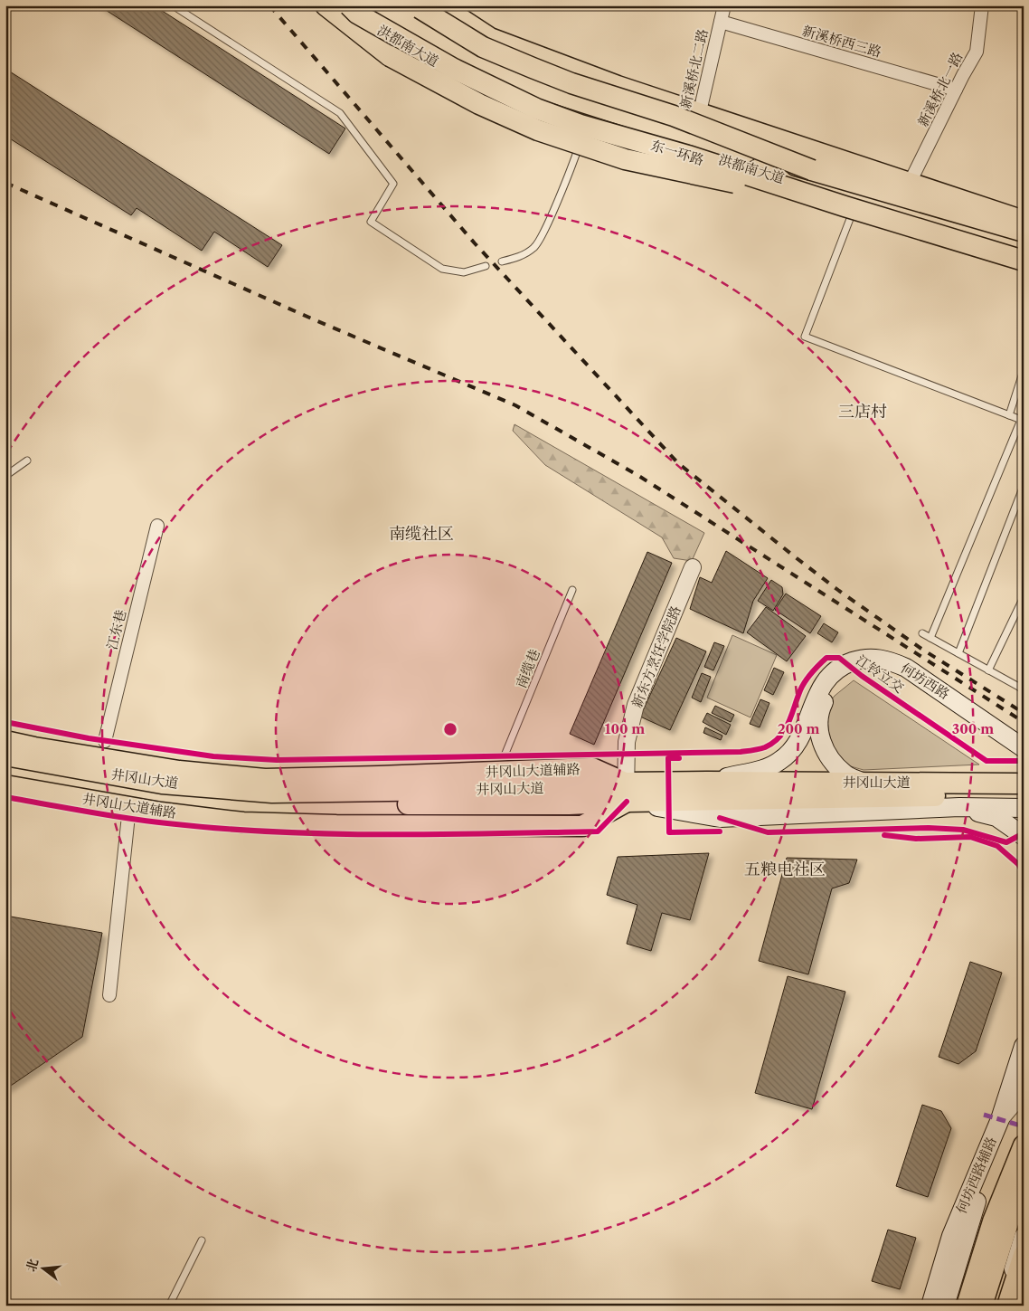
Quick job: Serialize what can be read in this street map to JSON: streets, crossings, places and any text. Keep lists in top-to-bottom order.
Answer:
{
  "streets": {
    "main road": [
      "洪都南大道",
      "东一环路",
      "何坊西路",
      "井冈山大道辅路",
      "井冈山大道",
      "何坊西路辅路"
    ],
    "street": [
      "新溪桥西三路",
      "新溪桥北二路",
      "新溪桥北一路",
      "江东巷",
      "新东方烹饪学院路"
    ],
    "lane": ["南缆巷"],
    "cycle path": ["江铃立交"]
  },
  "crossings": [
    ["新溪桥西三路", "新溪桥北二路"],
    ["新溪桥西三路", "新溪桥北一路"],
    ["洪都南大道", "东一环路"],
    ["新溪桥北二路", "东一环路"],
    ["新东方烹饪学院路", "井冈山大道辅路"],
    ["新东方烹饪学院路", "井冈山大道"],
    ["何坊西路", "井冈山大道"],
    ["井冈山大道辅路", "井冈山大道"]
  ],
  "districts": ["三店村", "南缆社区", "五粮电社区"],
  "north": "left",
  "rings": ["100 m", "200 m", "300 m"]
}
